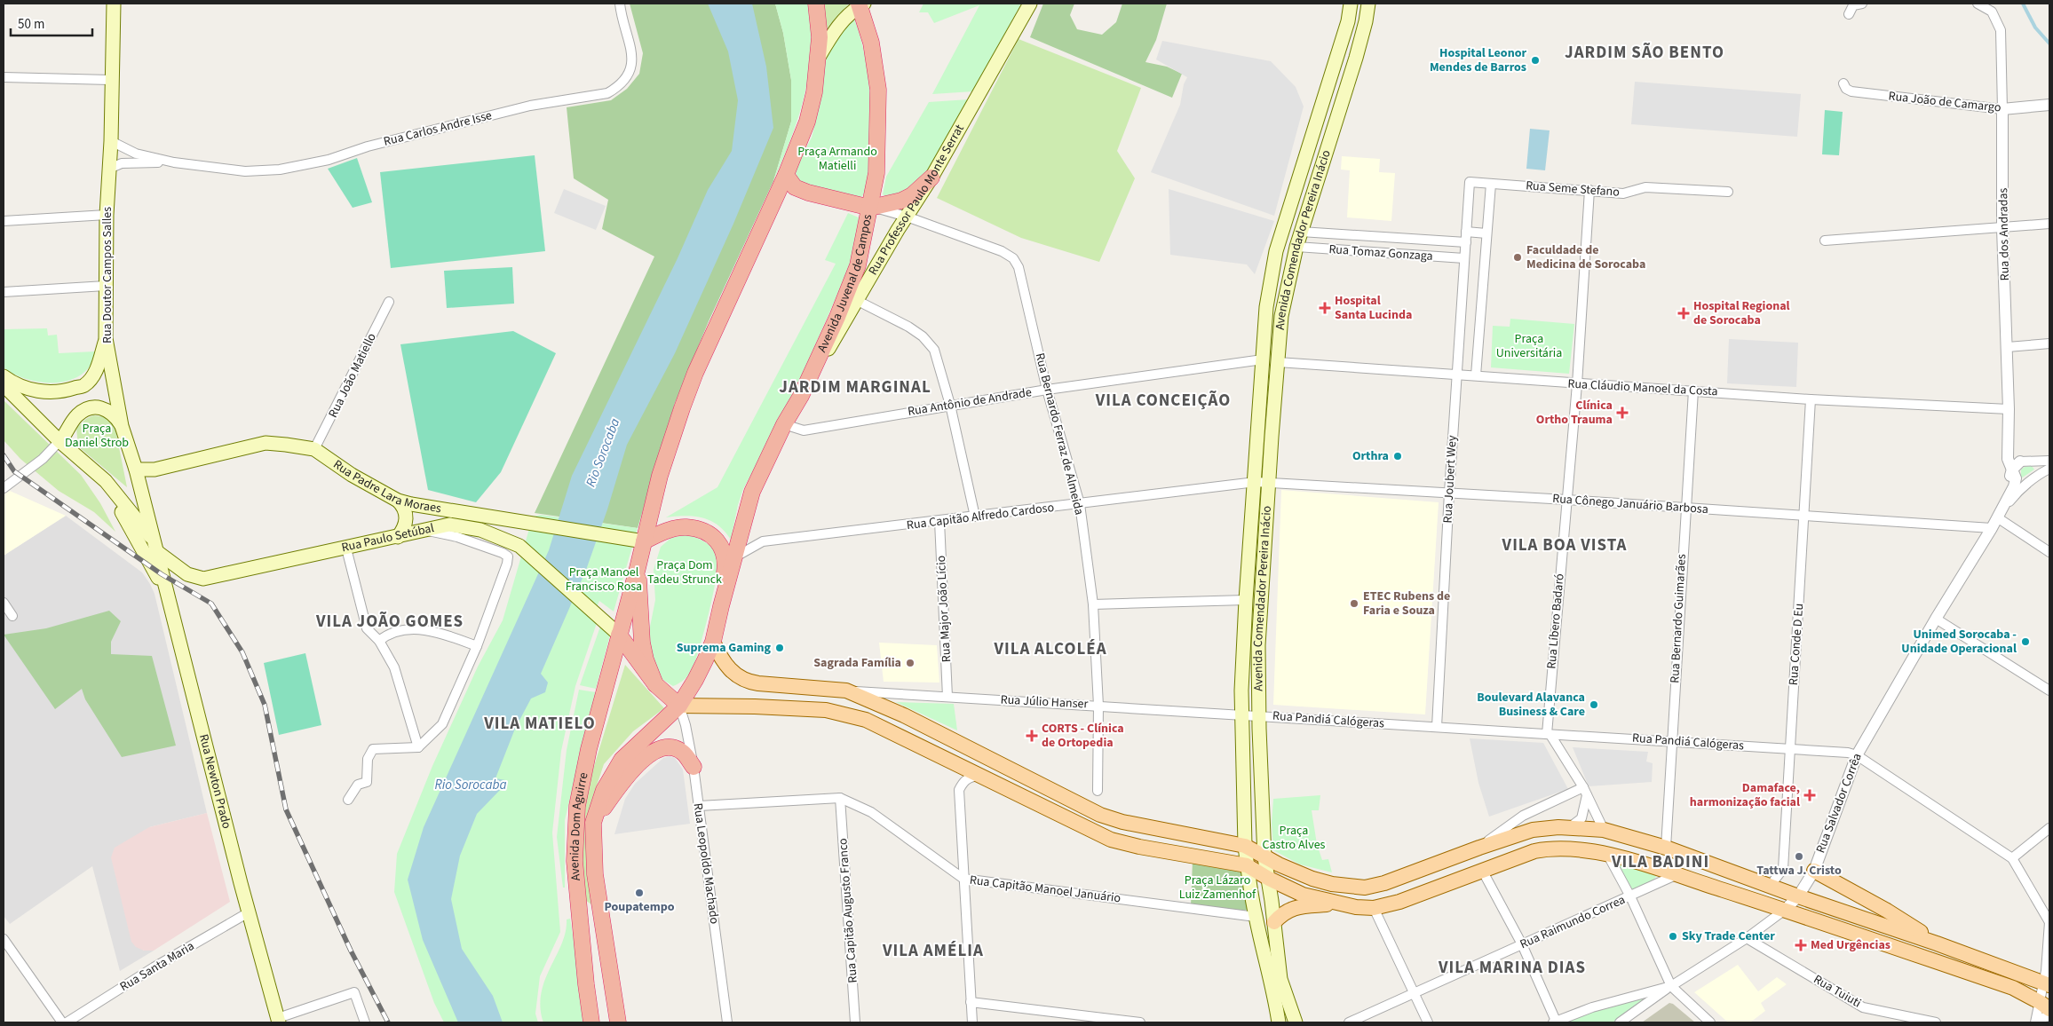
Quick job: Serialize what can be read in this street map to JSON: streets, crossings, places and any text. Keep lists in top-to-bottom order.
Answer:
{
  "streets": {
    "highway": ["Avenida Juvenal de Campos", "Avenida Dom Aguirre"],
    "main road": [
      "Rua Professor Paulo Monte Serrat",
      "Avenida Comendador Pereira Inácio",
      "Rua Doutor Campos Salles",
      "Rua Padre Lara Moraes",
      "Rua Paulo Setúbal",
      "Rua Newton Prado"
    ],
    "street": [
      "Rua João de Camargo",
      "Rua Carlos Andre Isse",
      "Rua Seme Stefano",
      "Rua dos Andradas",
      "Rua Tomaz Gonzaga",
      "Rua João Matiello",
      "Rua Cláudio Manoel da Costa",
      "Rua Antônio de Andrade",
      "Rua Bernardo Ferraz de Almeida",
      "Rua Joubert Wey",
      "Rua Cônego Januário Barbosa",
      "Rua Capitão Alfredo Cardoso",
      "Rua Major João Lício",
      "Rua Bernardo Guimarães",
      "Rua Líbero Badaró",
      "Rua Conde D Eu",
      "Rua Júlio Hanser",
      "Rua Pandiá Calógeras",
      "Rua Salvador Corrêa",
      "Rua Leopoldo Machado",
      "Rua Capitão Manoel Januário",
      "Rua Capitão Augusto Franco",
      "Rua Raimundo Correa",
      "Rua Santa Maria",
      "Rua Tuiuti"
    ]
  },
  "crossings": [
    ["Rua João de Camargo", "Rua dos Andradas"],
    ["Rua Carlos Andre Isse", "Rua Doutor Campos Salles"],
    ["Rua Seme Stefano", "Rua Joubert Wey"],
    ["Rua Seme Stefano", "Rua Líbero Badaró"],
    ["Rua Professor Paulo Monte Serrat", "Avenida Juvenal de Campos"],
    ["Rua Professor Paulo Monte Serrat", "Rua Bernardo Ferraz de Almeida"],
    ["Rua dos Andradas", "Rua Cláudio Manoel da Costa"],
    ["Rua dos Andradas", "Rua Salvador Corrêa"],
    ["Avenida Comendador Pereira Inácio", "Rua Tomaz Gonzaga"],
    ["Avenida Comendador Pereira Inácio", "Rua Cláudio Manoel da Costa"],
    ["Avenida Comendador Pereira Inácio", "Rua Antônio de Andrade"],
    ["Avenida Comendador Pereira Inácio", "Rua Cônego Januário Barbosa"],
    ["Avenida Comendador Pereira Inácio", "Rua Capitão Alfredo Cardoso"],
    ["Avenida Comendador Pereira Inácio", "Rua Júlio Hanser"],
    ["Avenida Comendador Pereira Inácio", "Rua Pandiá Calógeras"],
    ["Avenida Comendador Pereira Inácio", "Rua Capitão Manoel Januário"],
    ["Rua Tomaz Gonzaga", "Rua Joubert Wey"],
    ["Rua Doutor Campos Salles", "Rua Padre Lara Moraes"],
    ["Rua Doutor Campos Salles", "Rua Paulo Setúbal"],
    ["Rua Doutor Campos Salles", "Rua Newton Prado"],
    ["Avenida Juvenal de Campos", "Rua Antônio de Andrade"],
    ["Avenida Juvenal de Campos", "Rua Bernardo Ferraz de Almeida"],
    ["Avenida Juvenal de Campos", "Rua Capitão Alfredo Cardoso"],
    ["Avenida Juvenal de Campos", "Avenida Dom Aguirre"],
    ["Rua João Matiello", "Rua Padre Lara Moraes"],
    ["Rua Cláudio Manoel da Costa", "Rua Joubert Wey"],
    ["Rua Cláudio Manoel da Costa", "Rua Bernardo Guimarães"],
    ["Rua Cláudio Manoel da Costa", "Rua Líbero Badaró"],
    ["Rua Cláudio Manoel da Costa", "Rua Conde D Eu"],
    ["Rua Antônio de Andrade", "Rua Bernardo Ferraz de Almeida"],
    ["Rua Bernardo Ferraz de Almeida", "Rua Capitão Alfredo Cardoso"],
    ["Rua Bernardo Ferraz de Almeida", "Rua Júlio Hanser"],
    ["Rua Joubert Wey", "Rua Cônego Januário Barbosa"],
    ["Rua Joubert Wey", "Rua Pandiá Calógeras"],
    ["Rua Cônego Januário Barbosa", "Rua Capitão Alfredo Cardoso"],
    ["Rua Cônego Januário Barbosa", "Rua Bernardo Guimarães"],
    ["Rua Cônego Januário Barbosa", "Rua Líbero Badaró"],
    ["Rua Cônego Januário Barbosa", "Rua Conde D Eu"],
    ["Rua Cônego Januário Barbosa", "Rua Salvador Corrêa"],
    ["Rua Capitão Alfredo Cardoso", "Rua Major João Lício"],
    ["Rua Paulo Setúbal", "Rua Newton Prado"],
    ["Rua Paulo Setúbal", "Avenida Dom Aguirre"],
    ["Rua Major João Lício", "Rua Júlio Hanser"],
    ["Rua Bernardo Guimarães", "Rua Pandiá Calógeras"],
    ["Rua Líbero Badaró", "Rua Pandiá Calógeras"],
    ["Rua Conde D Eu", "Rua Pandiá Calógeras"],
    ["Rua Pandiá Calógeras", "Rua Salvador Corrêa"],
    ["Rua Newton Prado", "Rua Santa Maria"],
    ["Rua Salvador Corrêa", "Rua Tuiuti"],
    ["Avenida Dom Aguirre", "Rua Leopoldo Machado"],
    ["Rua Leopoldo Machado", "Rua Capitão Manoel Januário"],
    ["Rua Capitão Manoel Januário", "Rua Capitão Augusto Franco"]
  ],
  "districts": [
    "JARDIM SÃO BENTO",
    "JARDIM MARGINAL",
    "VILA CONCEIÇÃO",
    "VILA BOA VISTA",
    "VILA JOÃO GOMES",
    "VILA ALCOLÉA",
    "VILA MATIELO",
    "VILA BADINI",
    "VILA AMÉLIA",
    "VILA MARINA DIAS"
  ],
  "water": ["Rio Sorocaba"],
  "parks": [
    "Praça Armando Matielli",
    "Praça Universitária",
    "Praça Daniel Strob",
    "Praça Dom Tadeu Strunck",
    "Praça Manoel Francisco Rosa",
    "Praça Castro Alves",
    "Praça Lázaro Luiz Zamenhof"
  ],
  "places": {
    "other": [
      "Hospital Leonor Mendes de Barros",
      "Faculdade de Medicina de Sorocaba",
      "Orthra",
      "ETEC Rubens de Faria e Souza",
      "Unimed Sorocaba - Unidade Operacional",
      "Suprema Gaming",
      "Sagrada Família",
      "Boulevard Alavanca Business & Care",
      "Tattwa J. Cristo",
      "Poupatempo",
      "Sky Trade Center"
    ],
    "health": [
      "Hospital Santa Lucinda",
      "Hospital Regional de Sorocaba",
      "Clínica Ortho Trauma",
      "CORTS - Clínica de Ortopedia",
      "Damaface, harmonização facial",
      "Med Urgências"
    ]
  },
  "scale_bar": "50 m"
}
